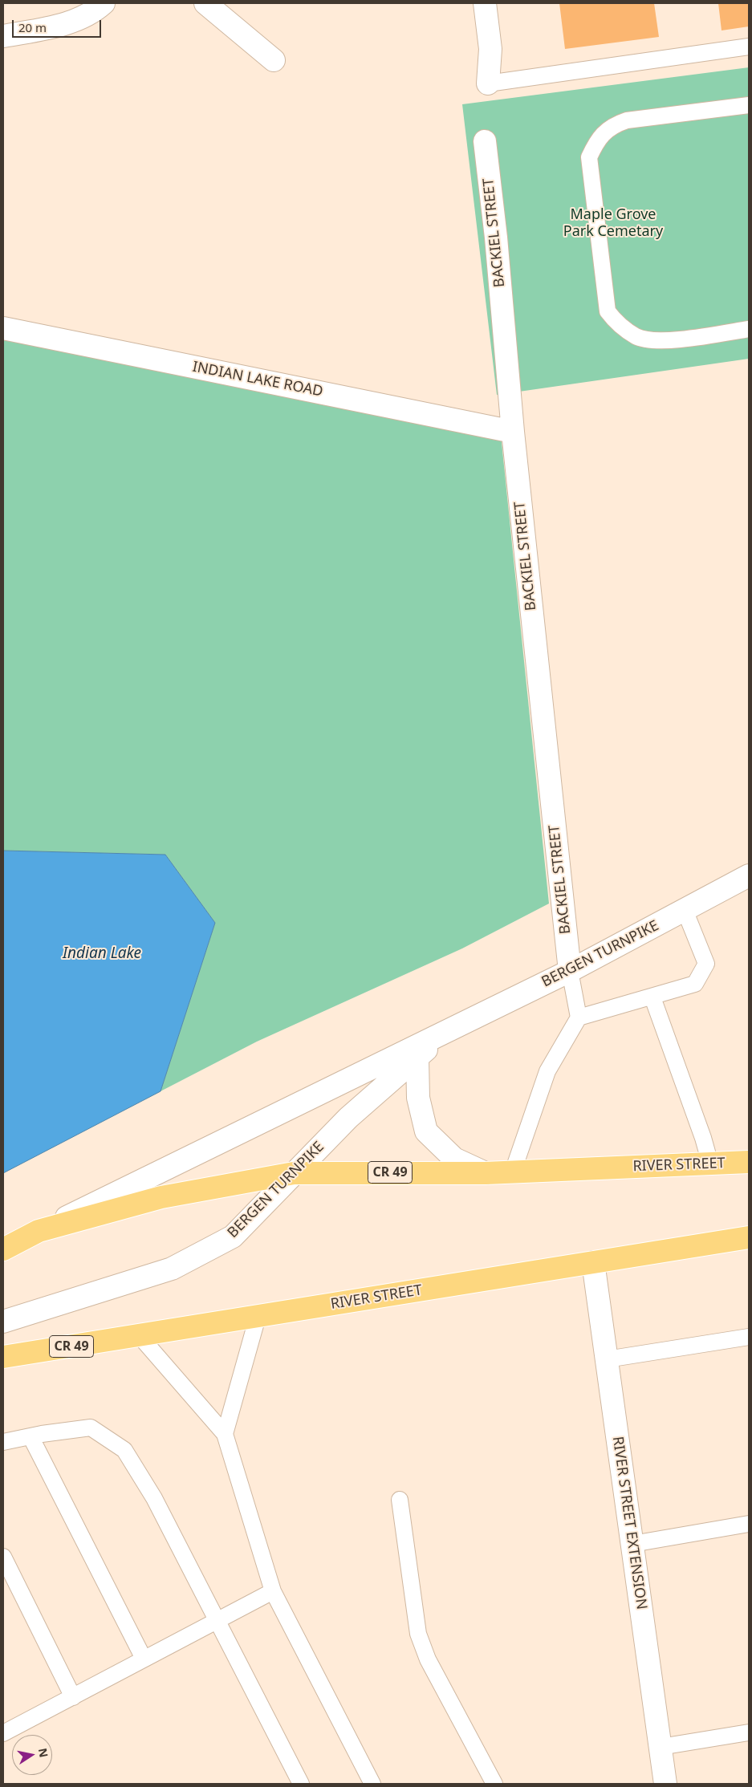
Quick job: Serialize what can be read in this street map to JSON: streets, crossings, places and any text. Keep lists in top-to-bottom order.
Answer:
{
  "streets": {
    "main road": ["BERGEN TURNPIKE", "RIVER STREET", "CR 49"],
    "street": ["BACKIEL STREET", "INDIAN LAKE ROAD", "RIVER STREET EXTENSION"]
  },
  "crossings": [
    ["BACKIEL STREET", "INDIAN LAKE ROAD"],
    ["BACKIEL STREET", "BERGEN TURNPIKE"],
    ["BERGEN TURNPIKE", "RIVER STREET"],
    ["RIVER STREET", "RIVER STREET EXTENSION"]
  ],
  "water": ["Indian Lake"],
  "parks": ["Maple Grove Park Cemetary"],
  "scale_bar": "20 m",
  "north": "right"
}
